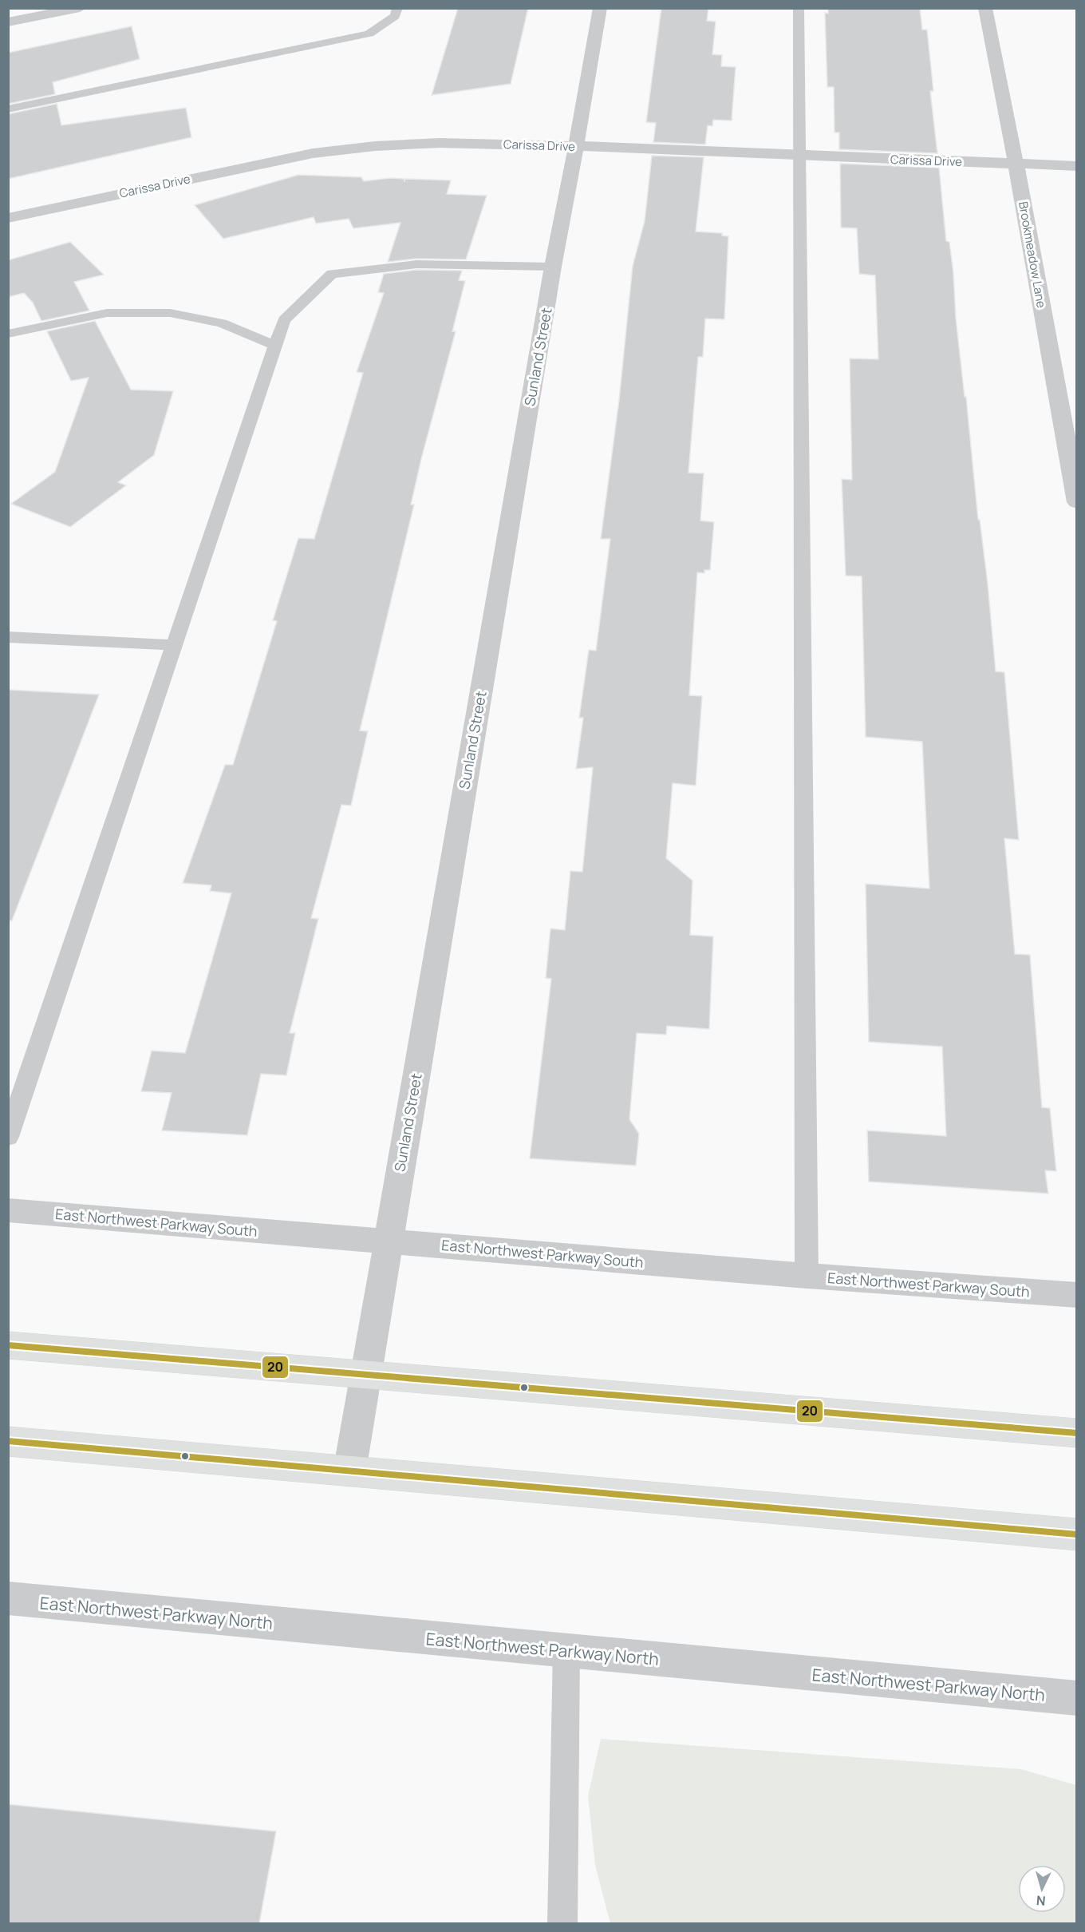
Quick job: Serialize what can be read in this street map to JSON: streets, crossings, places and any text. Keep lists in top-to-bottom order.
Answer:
{
  "streets": {
    "street": [
      "Carissa Drive",
      "Brookmeadow Lane",
      "Sunland Street",
      "East Northwest Parkway South",
      "East Northwest Parkway North"
    ]
  },
  "crossings": [
    ["Carissa Drive", "Brookmeadow Lane"],
    ["Carissa Drive", "Sunland Street"],
    ["Sunland Street", "East Northwest Parkway South"]
  ],
  "lines": ["transit line 20"],
  "north": "bottom"
}
